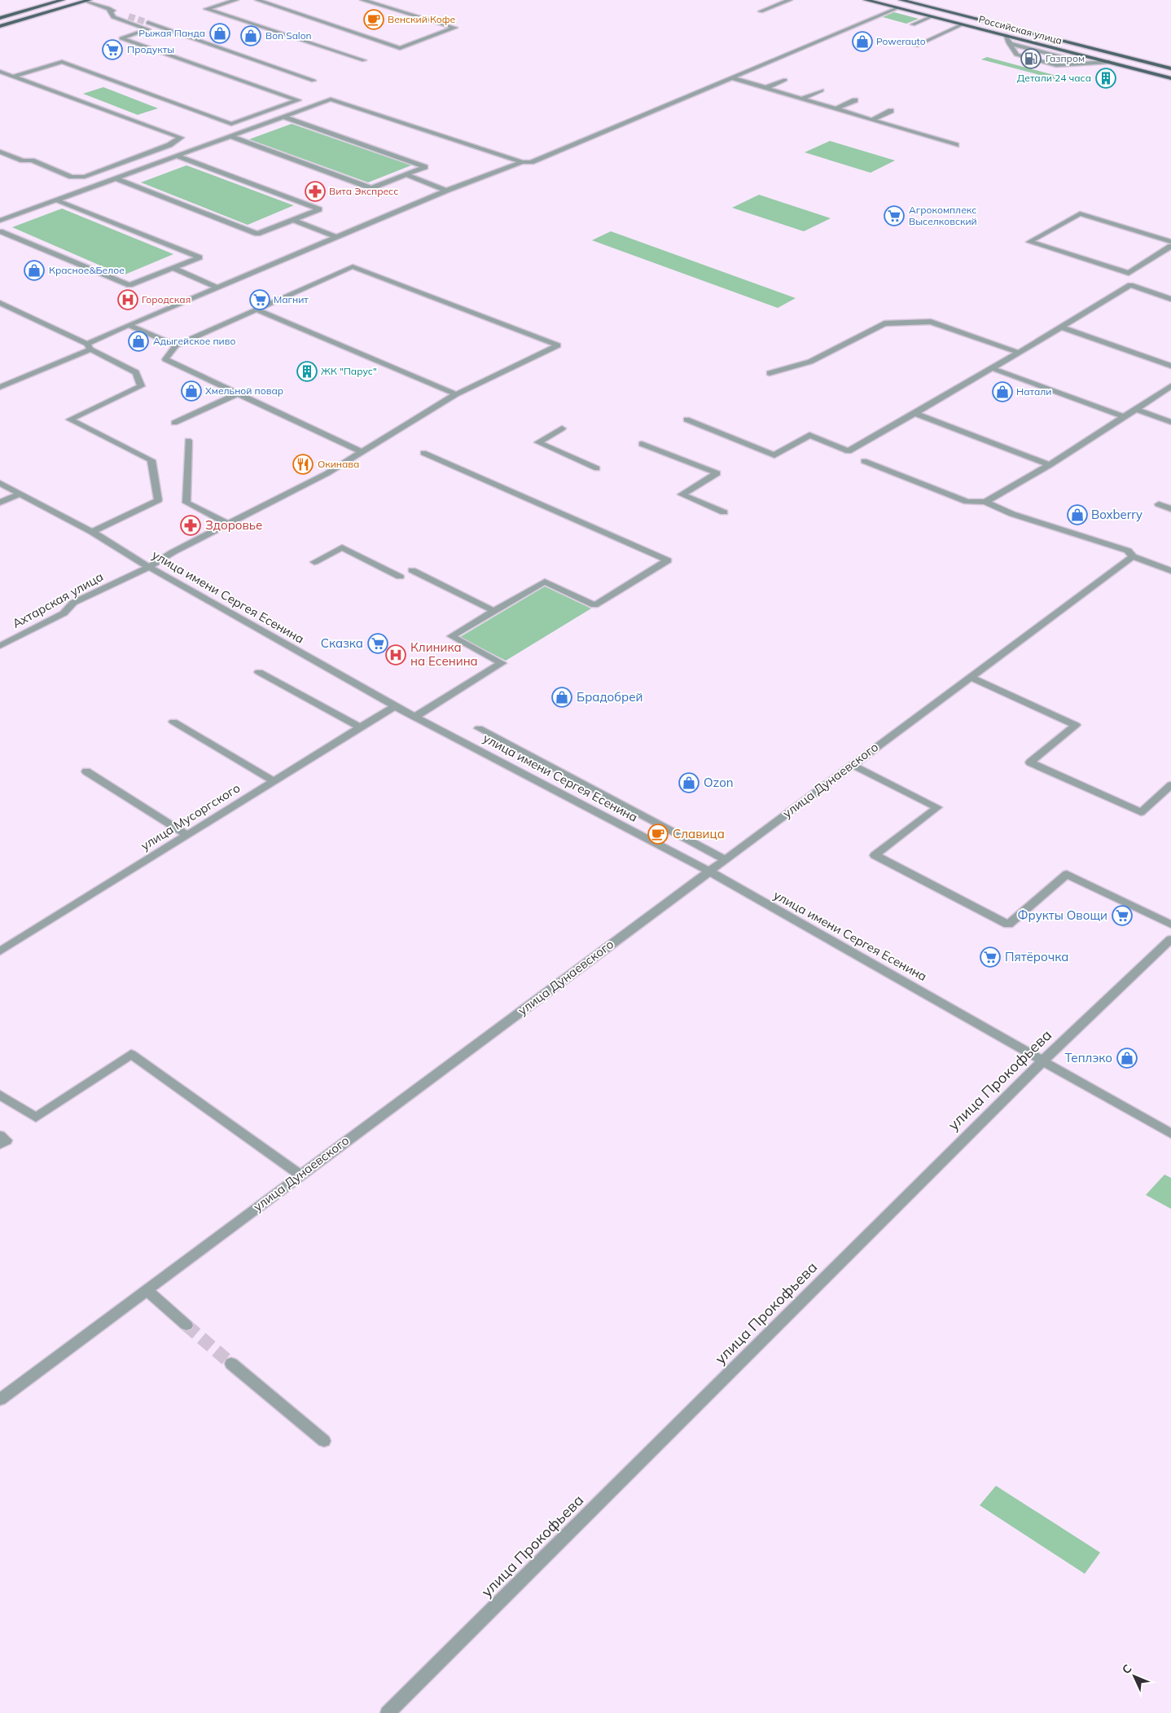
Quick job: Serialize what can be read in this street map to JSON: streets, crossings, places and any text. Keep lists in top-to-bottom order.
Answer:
{
  "streets": {
    "main road": ["Российская улица"],
    "street": [
      "улица имени Сергея Есенина",
      "Ахтарская улица",
      "улица Дунаевского",
      "улица Мусоргского",
      "улица Прокофьева"
    ]
  },
  "crossings": [
    ["улица имени Сергея Есенина", "Ахтарская улица"],
    ["улица имени Сергея Есенина", "улица Дунаевского"],
    ["улица имени Сергея Есенина", "улица Мусоргского"],
    ["улица имени Сергея Есенина", "улица Прокофьева"]
  ],
  "places": {
    "cafe": ["Венский Кофе", "Славица"],
    "shop": [
      "Рыжая Панда",
      "Bon Salon",
      "Powerauto",
      "Красное&Белое",
      "Адыгейское пиво",
      "Хмельной повар",
      "Натали",
      "Boxberry",
      "Брадобрей",
      "Ozon",
      "Теплэко"
    ],
    "supermarket": [
      "Продукты",
      "Агрокомплекс Выселковский",
      "Магнит",
      "Сказка",
      "Фрукты Овощи",
      "Пятёрочка"
    ],
    "fuel station": ["Газпром"],
    "building": ["Детали 24 часа", "ЖК \"Парус\""],
    "pharmacy": ["Вита Экспресс", "Здоровье"],
    "hospital": ["Городская", "Клиника на Есенина"],
    "restaurant": ["Окинава"]
  },
  "north": "top left"
}
